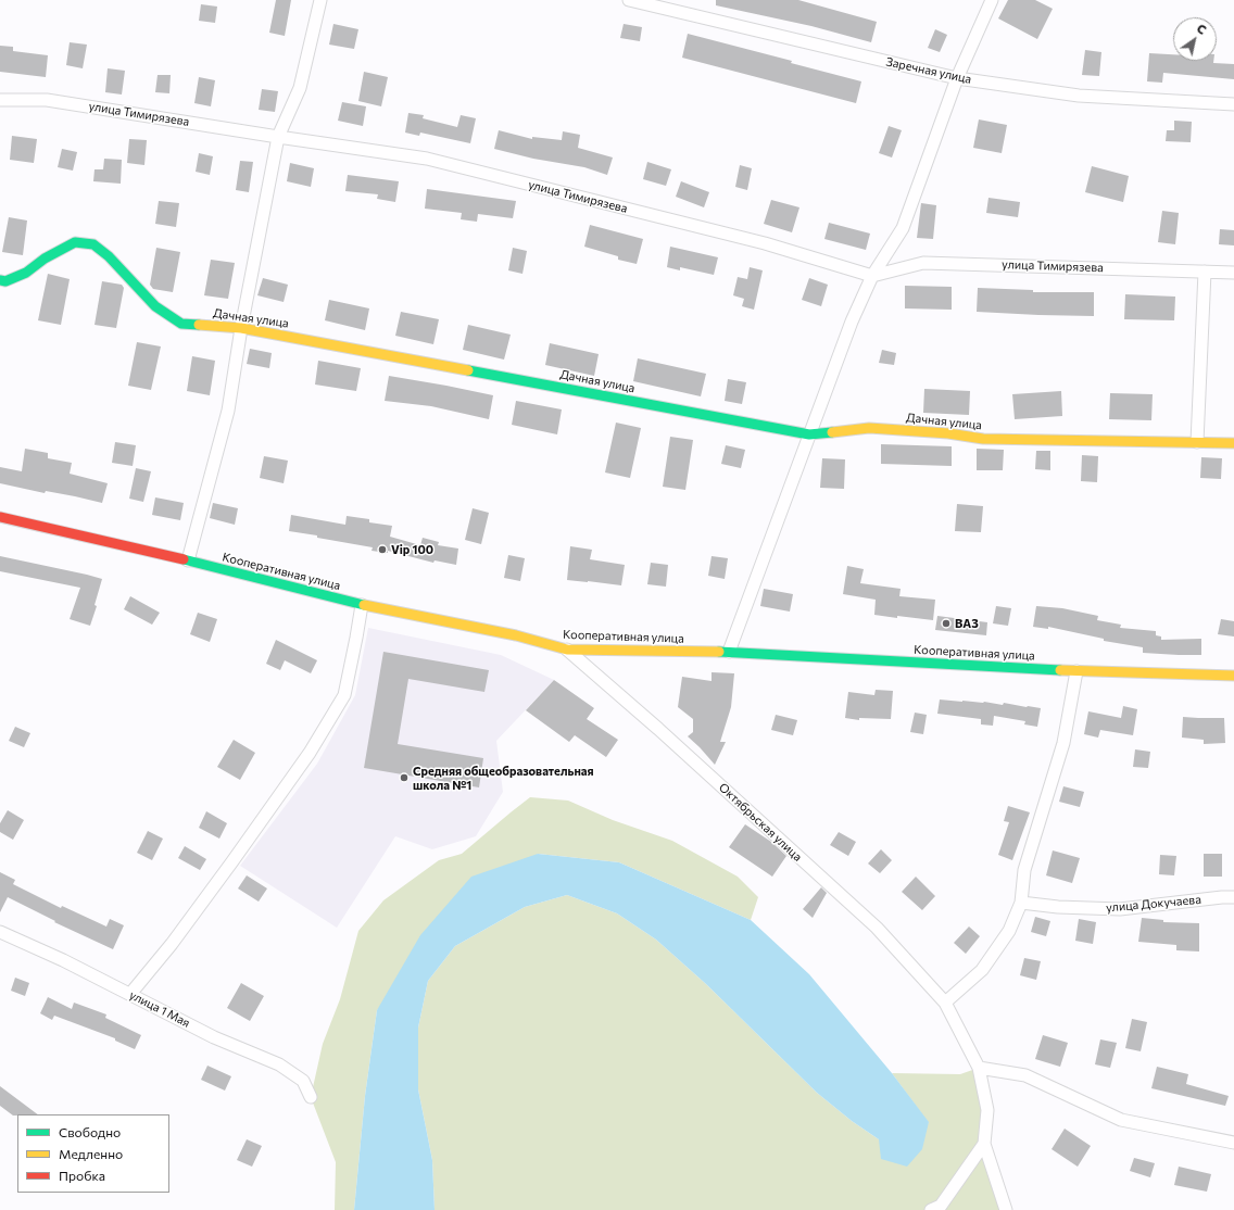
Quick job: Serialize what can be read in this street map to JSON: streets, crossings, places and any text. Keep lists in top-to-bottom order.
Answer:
{
  "streets": {
    "street": [
      "Заречная улица",
      "улица Тимирязева",
      "Дачная улица",
      "Кооперативная улица",
      "Октябрьская улица",
      "улица Докучаева",
      "улица 1 Мая"
    ]
  },
  "crossings": [
    ["Кооперативная улица", "Октябрьская улица"]
  ],
  "places": ["Vip 100", "ВАЗ", "Средняя общеобразовательная школа №1"],
  "legend": ["Свободно", "Медленно", "Пробка"],
  "north": "top right"
}
